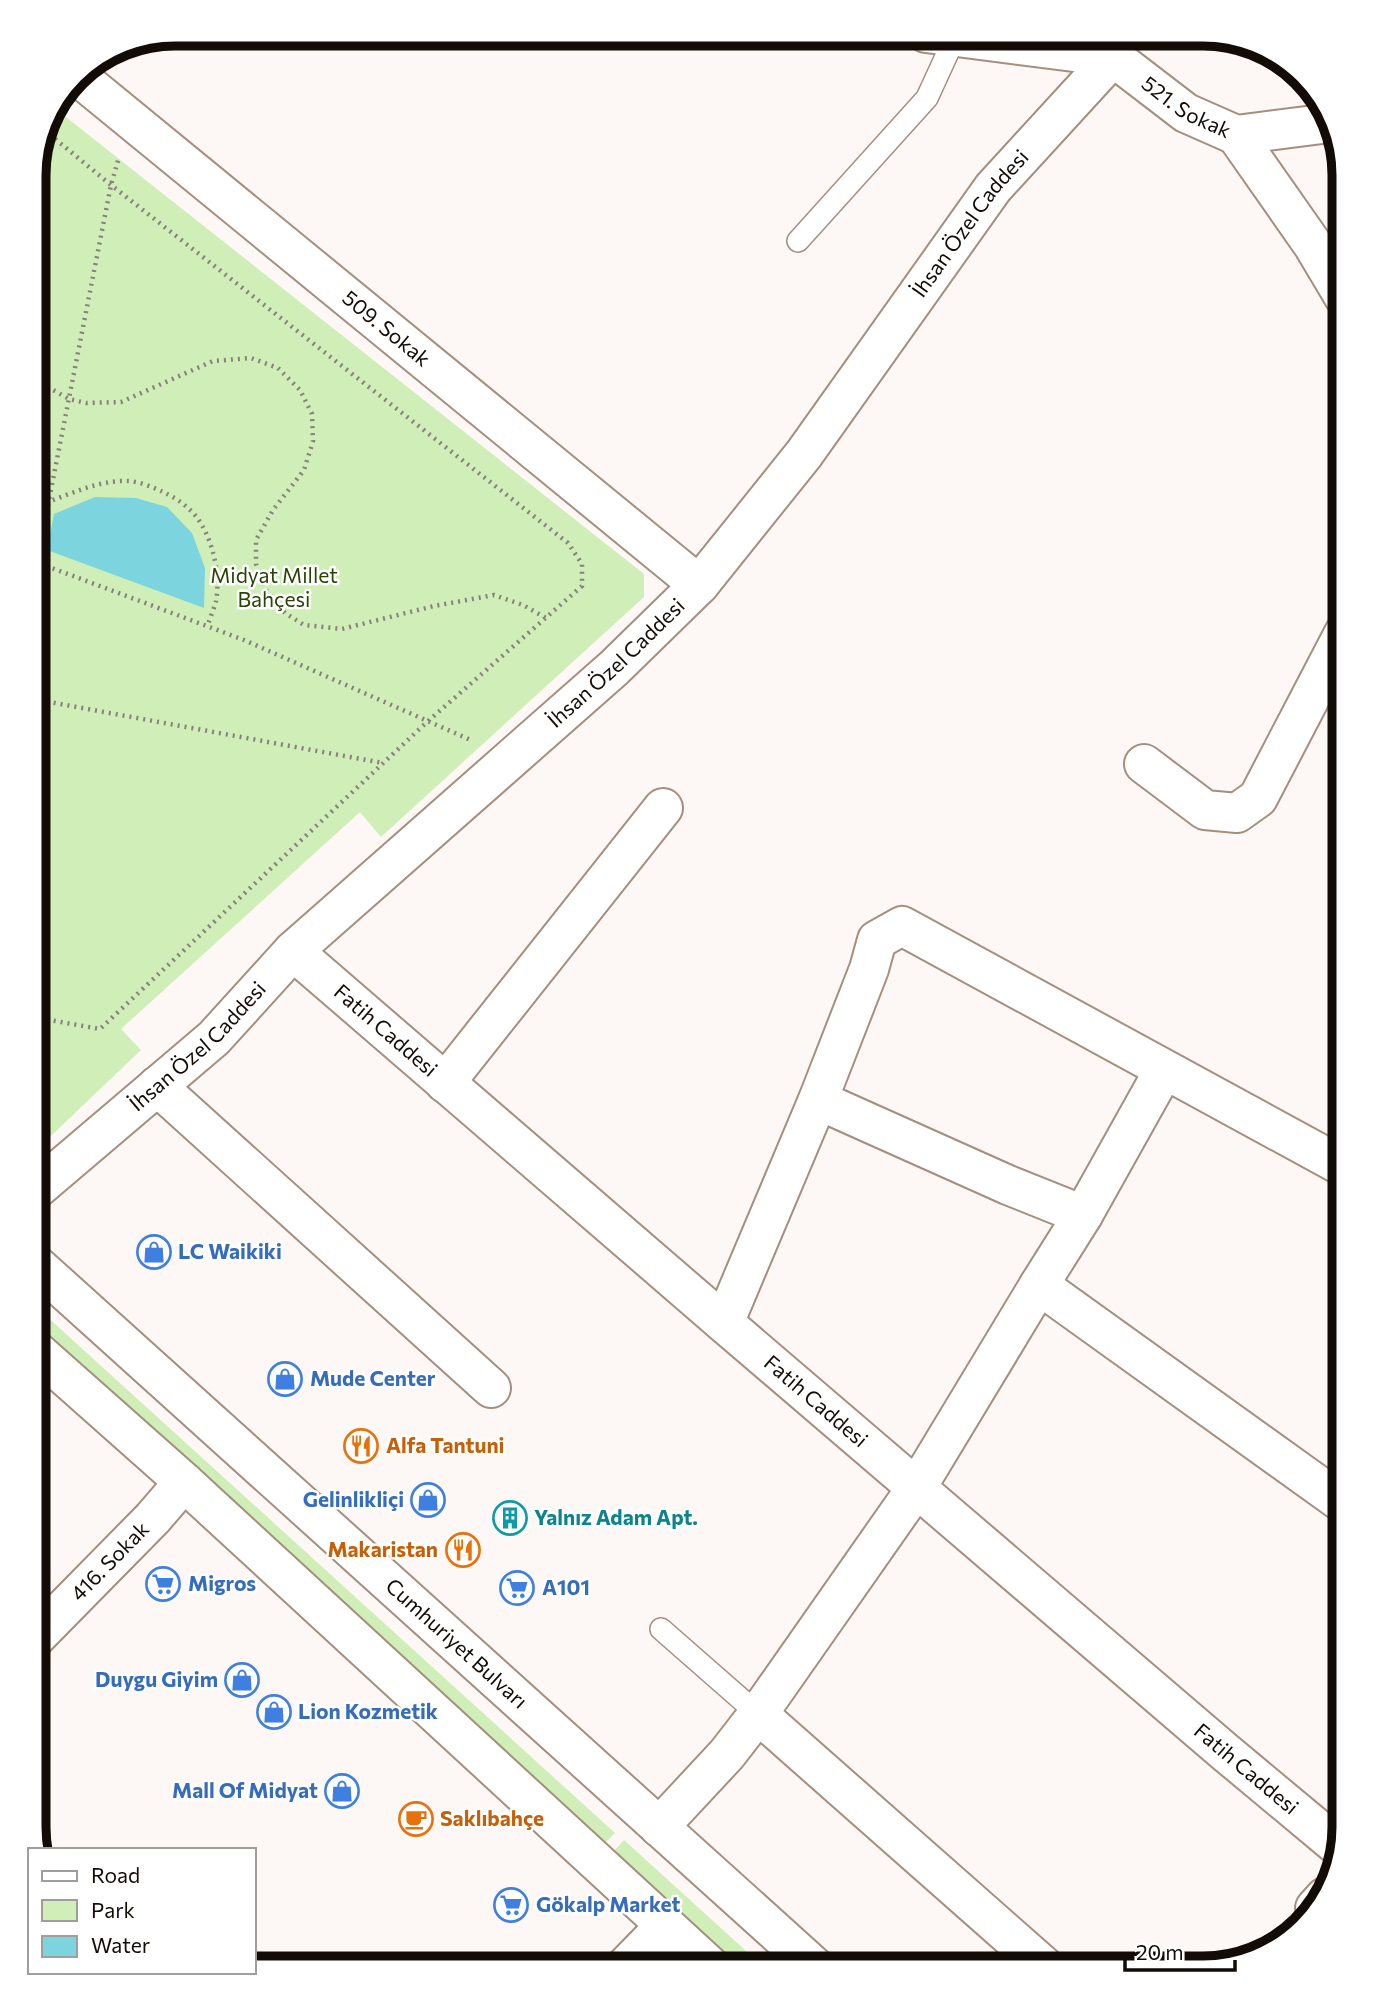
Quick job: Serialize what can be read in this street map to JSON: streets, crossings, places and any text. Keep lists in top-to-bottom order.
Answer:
{
  "streets": {
    "street": [
      "521. Sokak",
      "İhsan Özel Caddesi",
      "509. Sokak",
      "Fatih Caddesi",
      "416. Sokak",
      "Cumhuriyet Bulvarı"
    ]
  },
  "crossings": [
    ["521. Sokak", "İhsan Özel Caddesi"],
    ["İhsan Özel Caddesi", "509. Sokak"],
    ["İhsan Özel Caddesi", "Fatih Caddesi"]
  ],
  "parks": ["Midyat Millet Bahçesi"],
  "places": {
    "shop": [
      "LC Waikiki",
      "Mude Center",
      "Gelinlikliçi",
      "Duygu Giyim",
      "Lion Kozmetik",
      "Mall Of Midyat"
    ],
    "restaurant": ["Alfa Tantuni", "Makaristan"],
    "building": ["Yalnız Adam Apt."],
    "supermarket": ["Migros", "A101", "Gökalp Market"],
    "cafe": ["Saklıbahçe"]
  },
  "legend": ["Road", "Park", "Water"],
  "scale_bar": "20 m"
}
